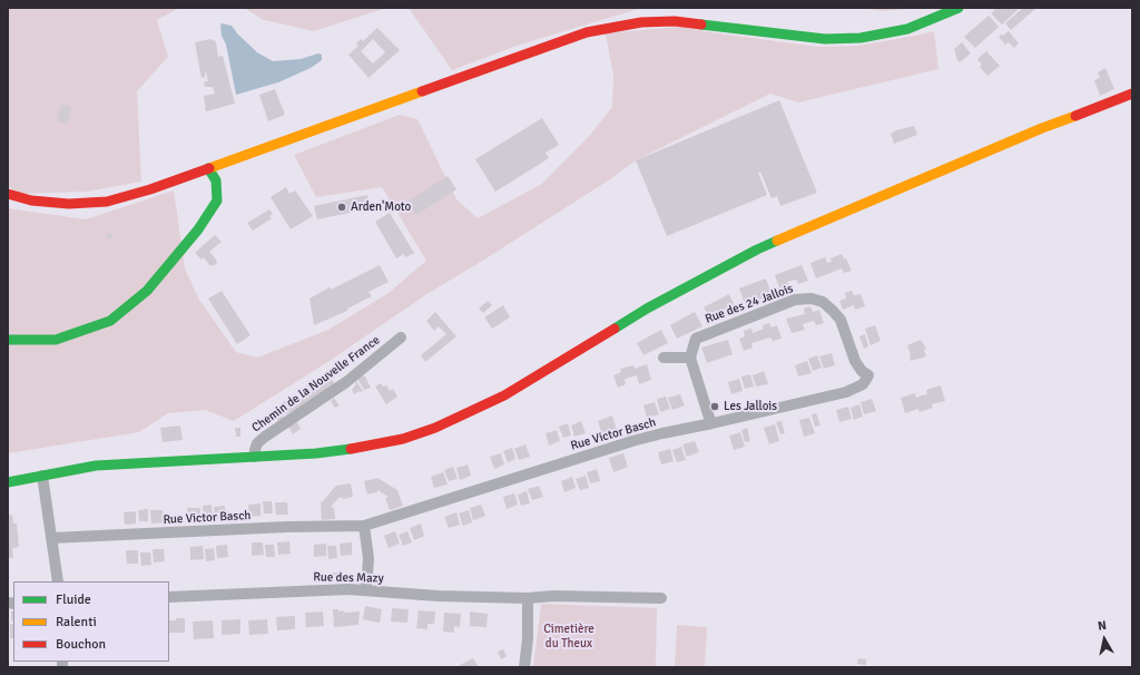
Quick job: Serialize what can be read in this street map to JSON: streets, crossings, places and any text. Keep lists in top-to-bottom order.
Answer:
{
  "streets": {
    "street": [
      "Rue des 24 Jallois",
      "Chemin de la Nouvelle France",
      "Rue Victor Basch",
      "Rue des Mazy"
    ]
  },
  "crossings": [
    ["Rue des 24 Jallois", "Rue Victor Basch"]
  ],
  "parks": ["Cimetière du Theux"],
  "places": ["Arden'Moto", "Les Jallois"],
  "legend": ["Fluide", "Ralenti", "Bouchon"],
  "north": "top"
}
